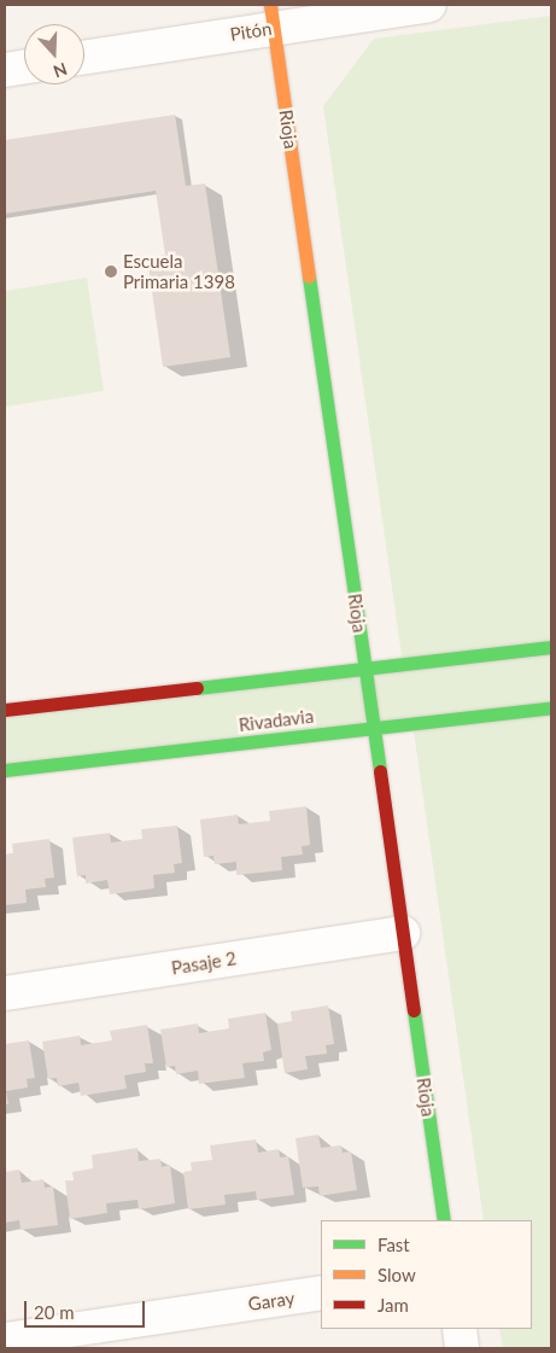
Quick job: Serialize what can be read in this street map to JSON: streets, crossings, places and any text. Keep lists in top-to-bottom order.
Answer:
{
  "streets": {
    "street": [
      "Pitón",
      "Rioja",
      "Rivadavia",
      "Pasaje 2",
      "Garay"
    ]
  },
  "crossings": [
    ["Pitón", "Rioja"],
    ["Rioja", "Rivadavia"],
    ["Rioja", "Pasaje 2"]
  ],
  "places": ["Escuela Primaria 1398"],
  "legend": ["Fast", "Slow", "Jam"],
  "scale_bar": "20 m",
  "north": "bottom"
}
